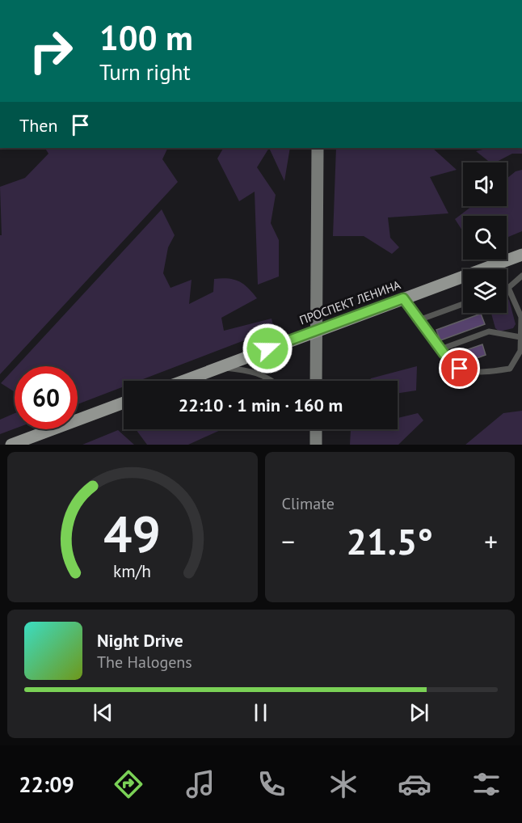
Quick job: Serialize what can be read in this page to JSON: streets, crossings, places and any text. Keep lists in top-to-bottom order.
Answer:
{
  "streets": {
    "main road": ["ПРОСПЕКТ ЛЕНИНА"]
  },
  "page": {
    "turn": ["100 m", "Turn right"],
    "then": "Then",
    "limit": "60",
    "trip": "22:10 · 1 min · 160 m",
    "tile": "Climate",
    "heat": ["−", "21.5°", "+"],
    "song": ["Night Drive", "The Halogens"],
    "tabs": "22:09",
    "gauge": ["49", "km/h"]
  }
}
